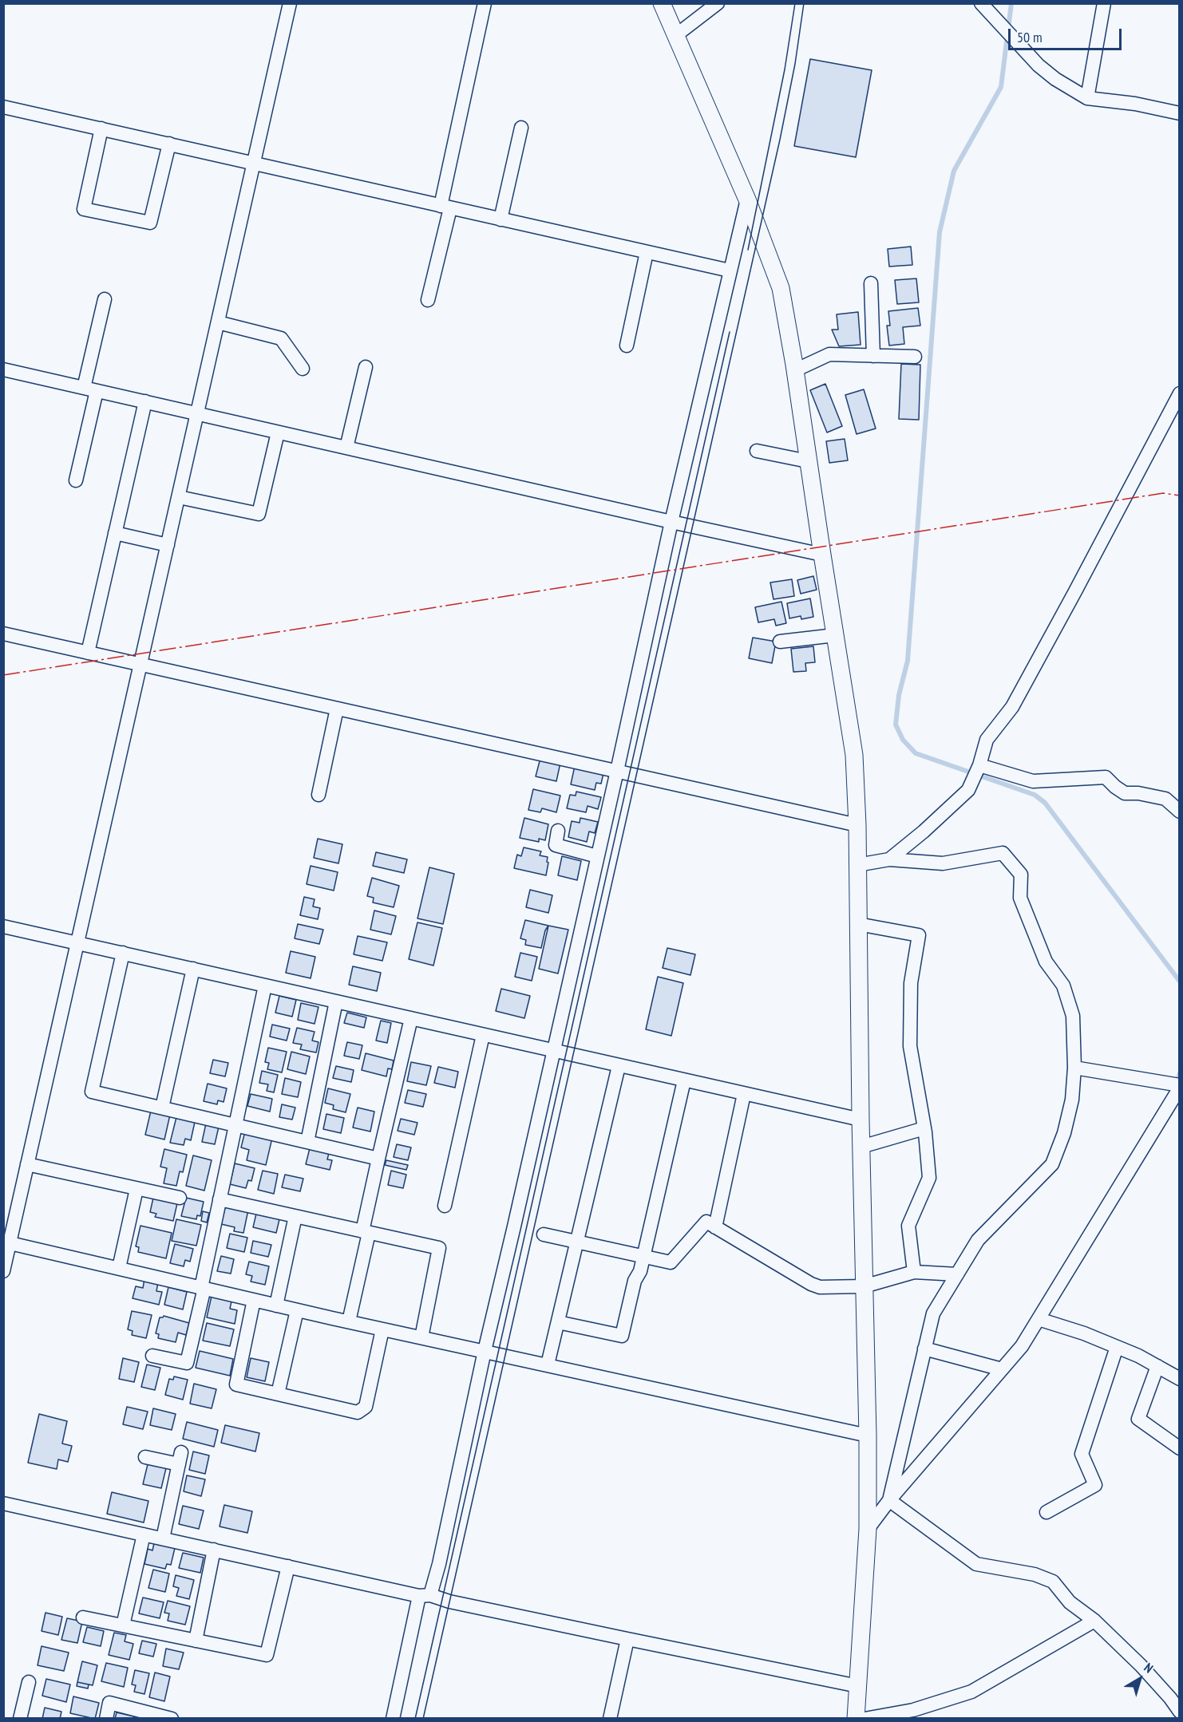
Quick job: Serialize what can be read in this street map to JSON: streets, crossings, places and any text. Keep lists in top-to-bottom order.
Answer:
{
  "scale_bar": "50 m",
  "north": "top right"
}
